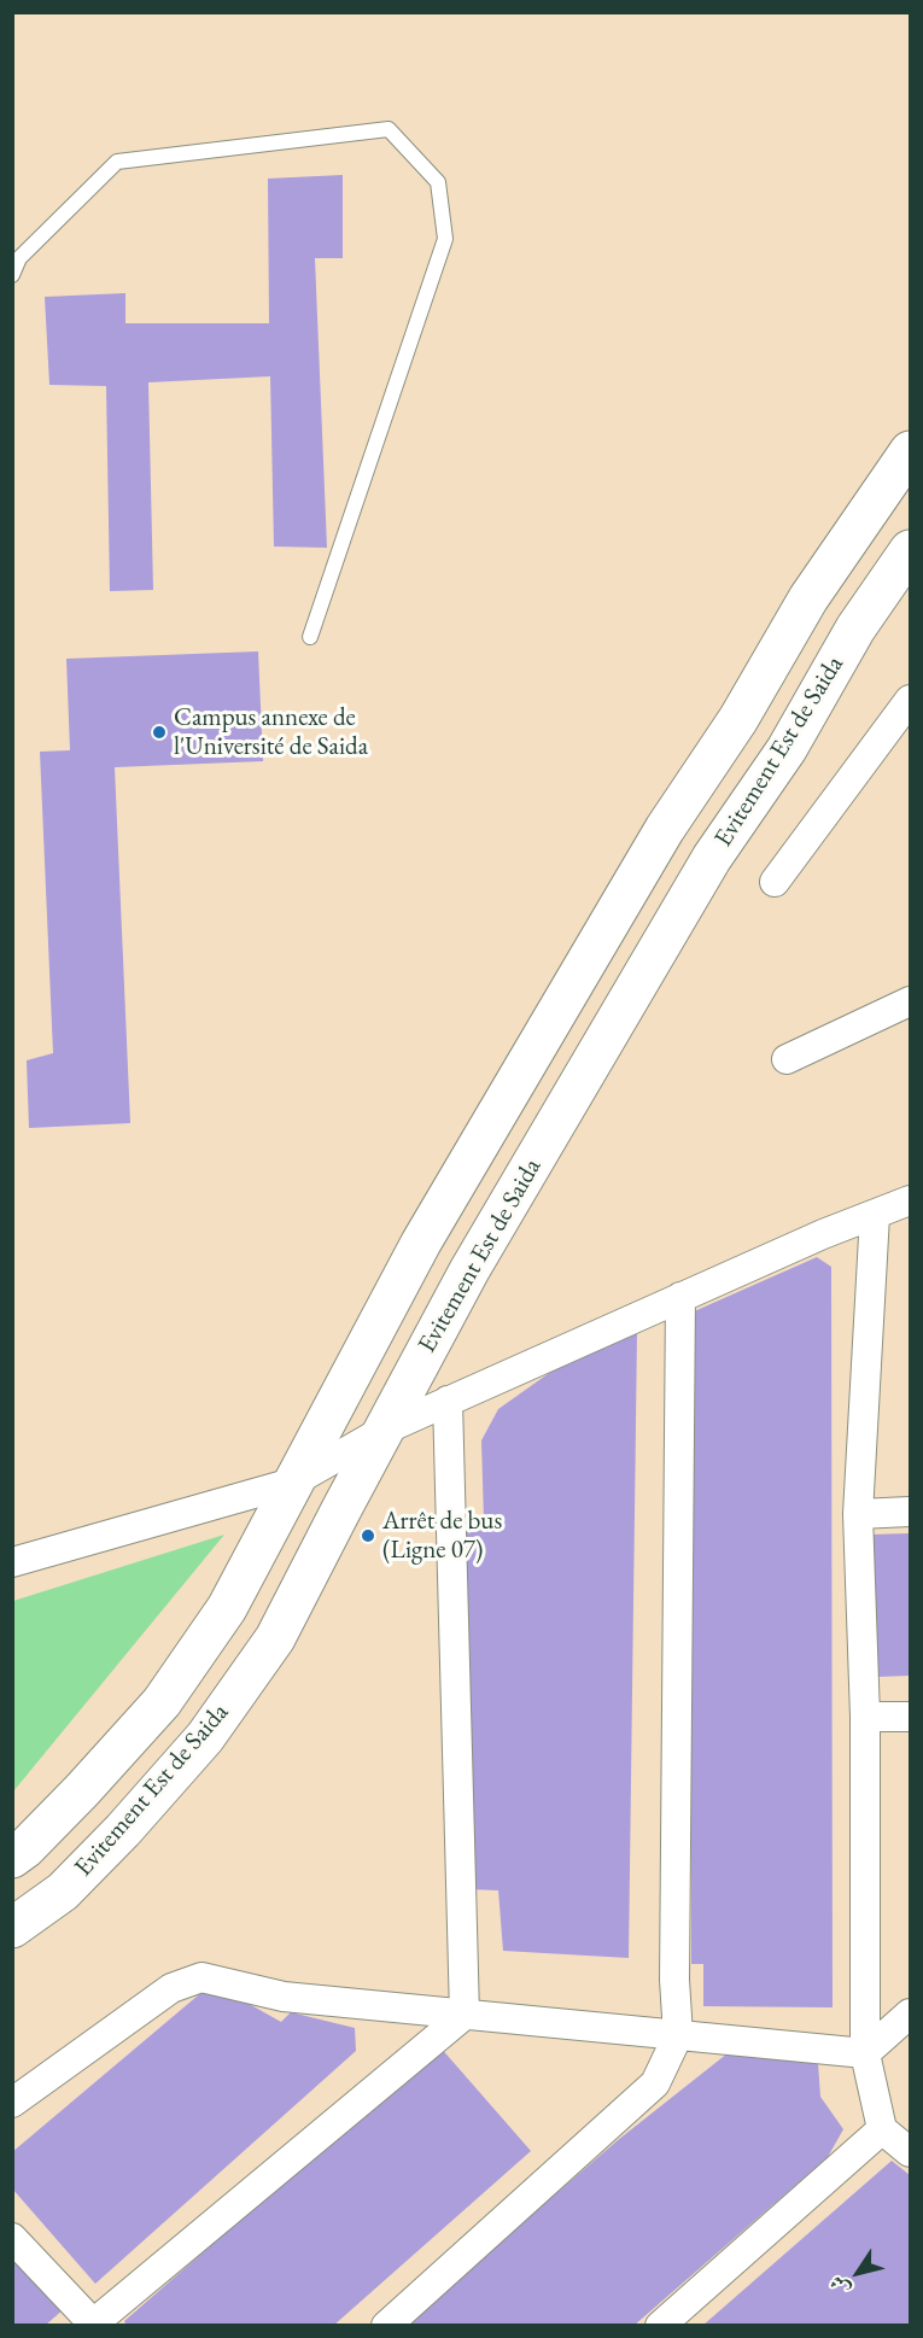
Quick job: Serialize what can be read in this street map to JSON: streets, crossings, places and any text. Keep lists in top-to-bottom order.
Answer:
{
  "streets": {
    "main road": ["Evitement Est de Saida"]
  },
  "places": ["Campus annexe de l'Université de Saida", "Arrêt de bus (Ligne 07)"],
  "north": "bottom left"
}
